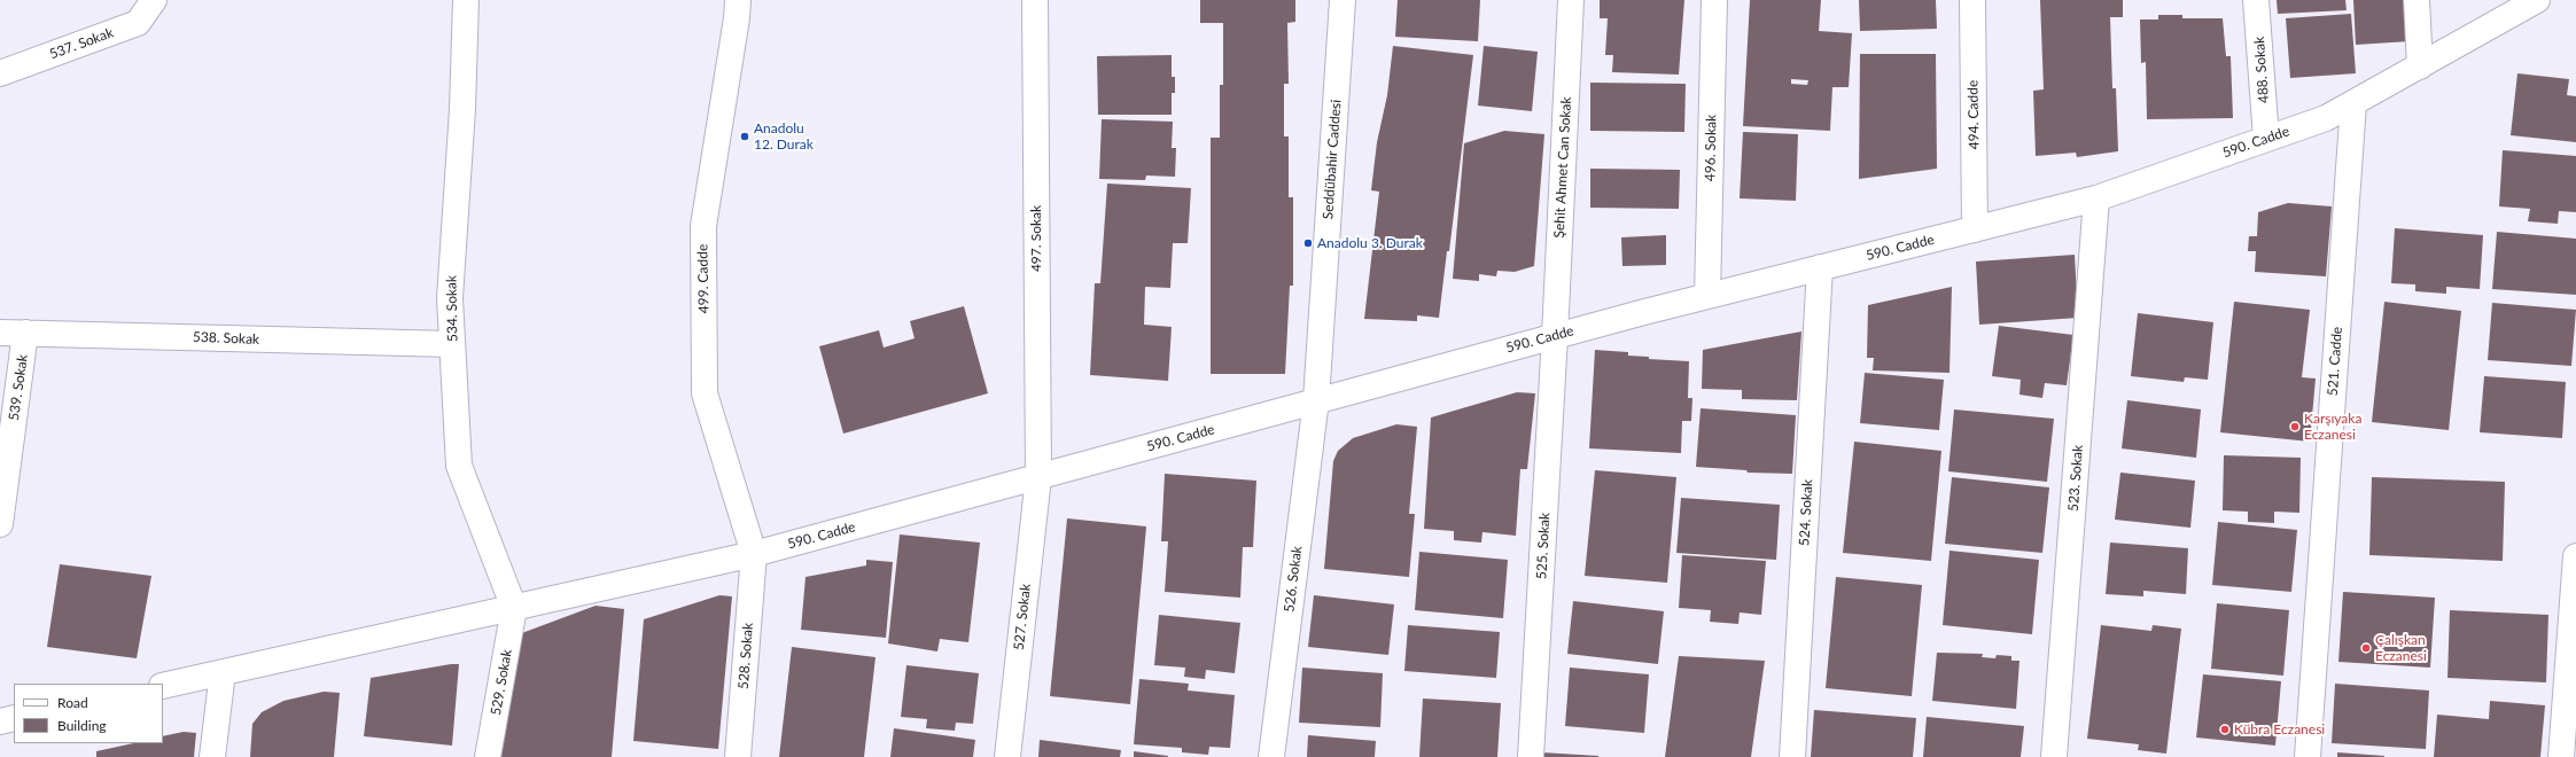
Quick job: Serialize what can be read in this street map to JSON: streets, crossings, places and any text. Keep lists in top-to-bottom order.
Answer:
{
  "streets": {
    "street": [
      "537. Sokak",
      "488. Sokak",
      "494. Cadde",
      "590. Cadde",
      "496. Sokak",
      "Seddübahir Caddesi",
      "Şehit Ahmet Can Sokak",
      "497. Sokak",
      "499. Cadde",
      "534. Sokak",
      "538. Sokak",
      "521. Cadde",
      "539. Sokak",
      "523. Sokak",
      "524. Sokak",
      "525. Sokak",
      "526. Sokak",
      "527. Sokak",
      "528. Sokak",
      "529. Sokak"
    ]
  },
  "crossings": [
    ["488. Sokak", "590. Cadde"],
    ["494. Cadde", "590. Cadde"],
    ["590. Cadde", "496. Sokak"],
    ["590. Cadde", "Seddübahir Caddesi"],
    ["590. Cadde", "Şehit Ahmet Can Sokak"],
    ["590. Cadde", "497. Sokak"],
    ["590. Cadde", "499. Cadde"],
    ["590. Cadde", "534. Sokak"],
    ["590. Cadde", "521. Cadde"],
    ["590. Cadde", "523. Sokak"],
    ["590. Cadde", "524. Sokak"],
    ["590. Cadde", "525. Sokak"],
    ["590. Cadde", "526. Sokak"],
    ["590. Cadde", "527. Sokak"],
    ["590. Cadde", "528. Sokak"],
    ["590. Cadde", "529. Sokak"],
    ["Seddübahir Caddesi", "526. Sokak"],
    ["Şehit Ahmet Can Sokak", "525. Sokak"],
    ["497. Sokak", "527. Sokak"],
    ["499. Cadde", "528. Sokak"],
    ["534. Sokak", "538. Sokak"],
    ["534. Sokak", "529. Sokak"],
    ["538. Sokak", "539. Sokak"]
  ],
  "places": [
    "Anadolu 12. Durak",
    "Anadolu 3. Durak",
    "Karşıyaka Eczanesi",
    "Çalışkan Eczanesi",
    "Kübra Eczanesi"
  ],
  "legend": ["Road", "Building"]
}
